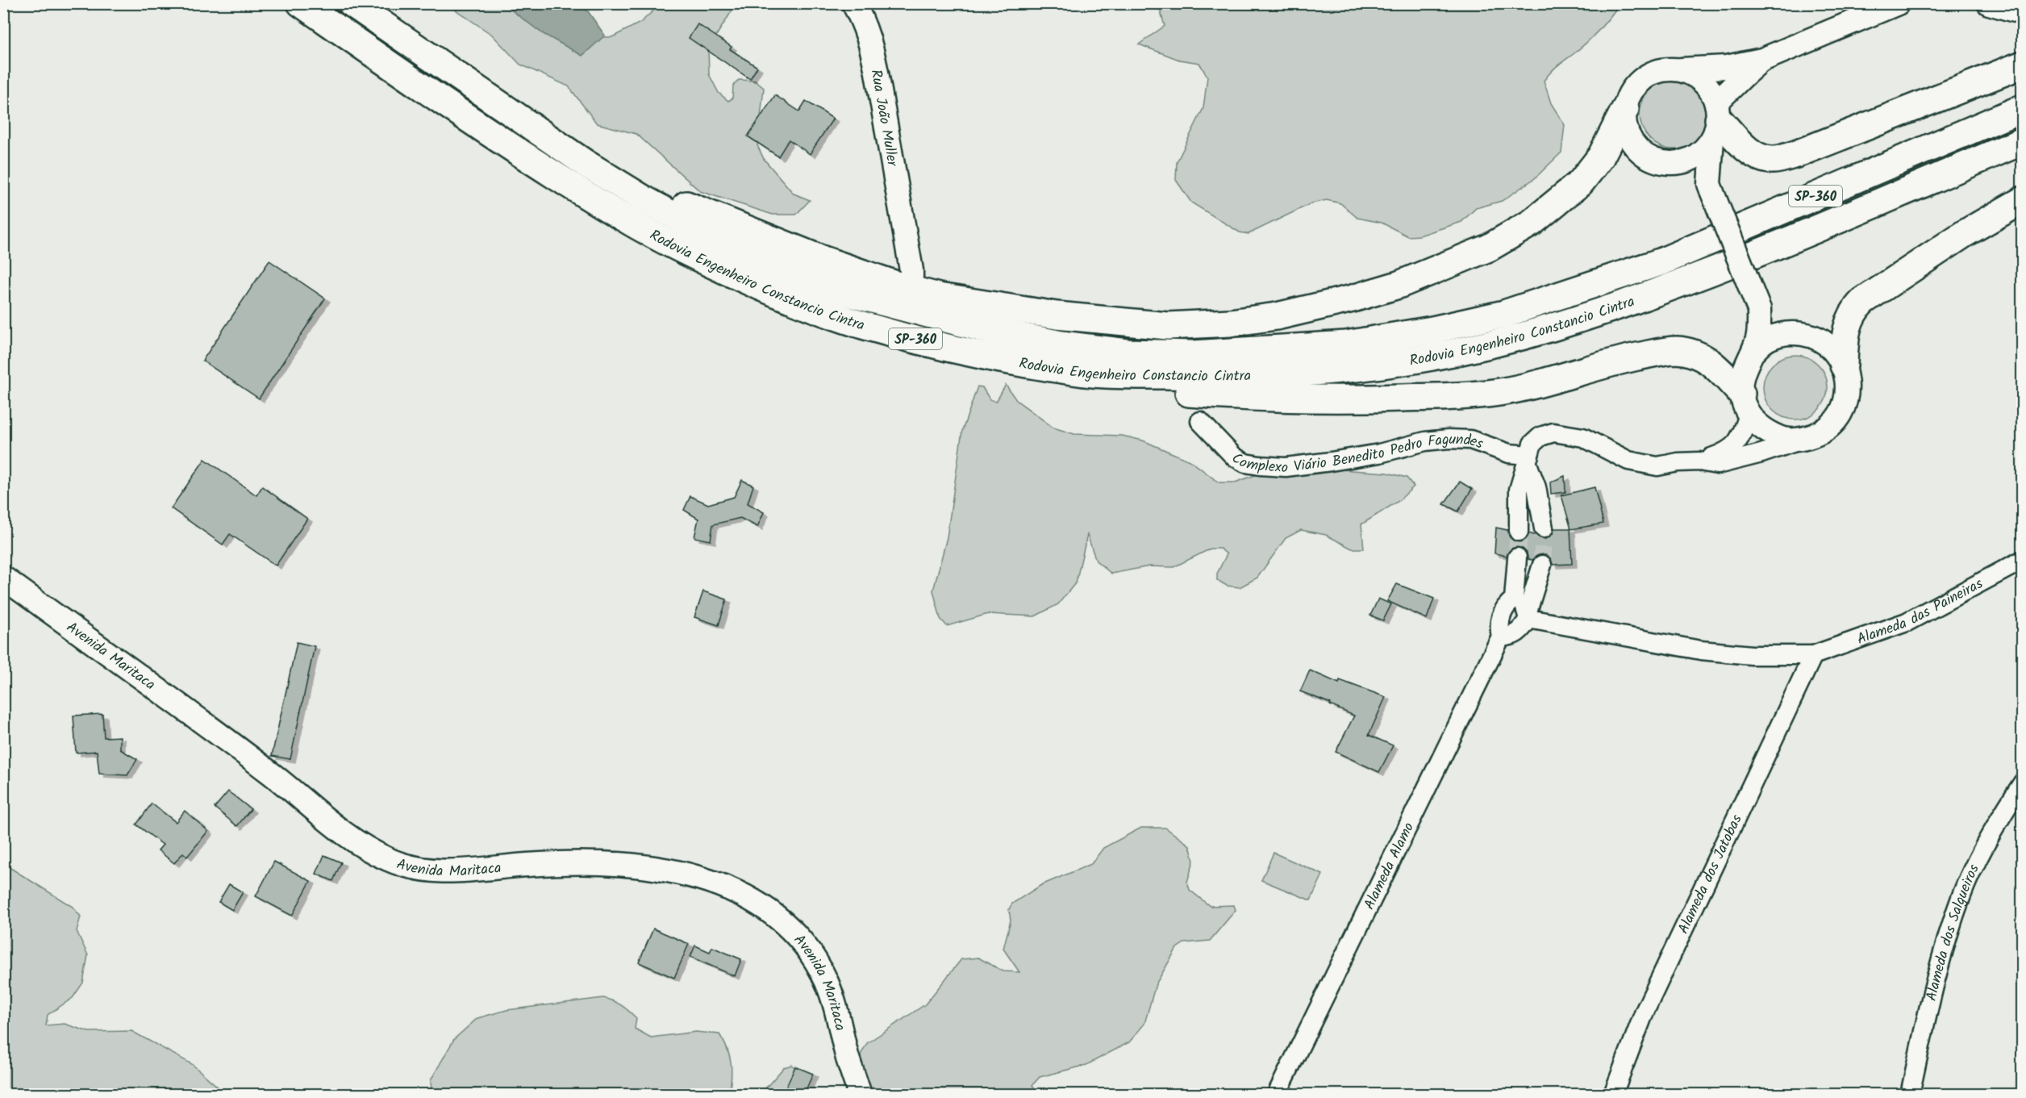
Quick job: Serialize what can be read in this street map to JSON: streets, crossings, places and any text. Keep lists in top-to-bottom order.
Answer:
{
  "streets": {
    "highway": ["SP-360", "Rodovia Engenheiro Constancio Cintra"],
    "street": [
      "Rua João Muller",
      "Complexo Viário Benedito Pedro Fagundes",
      "Alameda das Paineiras",
      "Avenida Maritaca",
      "Alameda Alamo",
      "Alameda dos Jatobas",
      "Alameda dos Salgueiros"
    ]
  },
  "crossings": [
    ["Alameda das Paineiras", "Alameda dos Jatobas"]
  ]
}
